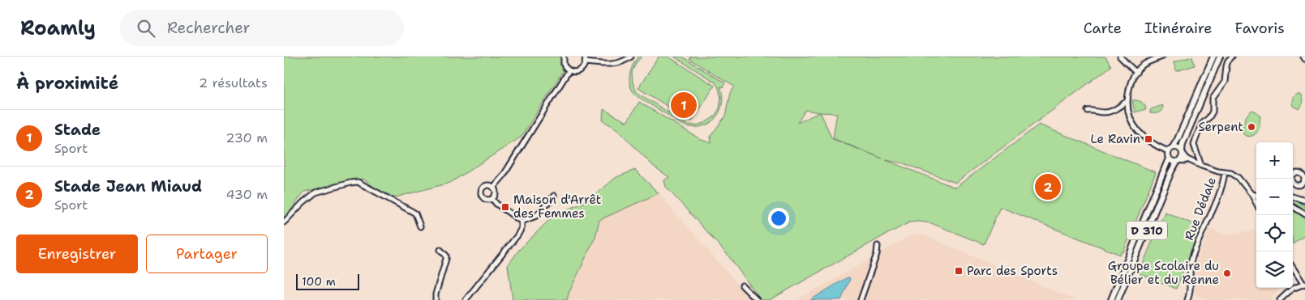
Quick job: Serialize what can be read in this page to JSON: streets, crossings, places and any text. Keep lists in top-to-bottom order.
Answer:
{
  "streets": {
    "main road": ["D 310"],
    "street": ["Rue Dédale"]
  },
  "places": {
    "other": ["Serpent", "Groupe Scolaire du Bélier et du Renne"],
    "transit": ["Le Ravin", "Maison d'Arrêt des Femmes", "Parc des Sports"]
  },
  "scale_bar": "100 m",
  "page": {
    "header": "Roamly",
    "search": "Rechercher",
    "nav": ["Carte", "Itinéraire", "Favoris"],
    "heading": ["À proximité", "2 résultats"],
    "pins": ["1", "2"],
    "list": [
      {
        "mark": "1",
        "name": "Stade",
        "note": "Sport",
        "value": "230 m"
      },
      {
        "mark": "2",
        "name": "Stade Jean Miaud",
        "note": "Sport",
        "value": "430 m"
      }
    ],
    "map_buttons": ["+", "−"],
    "buttons": ["Enregistrer", "Partager"],
    "scale": "100 m"
  }
}
